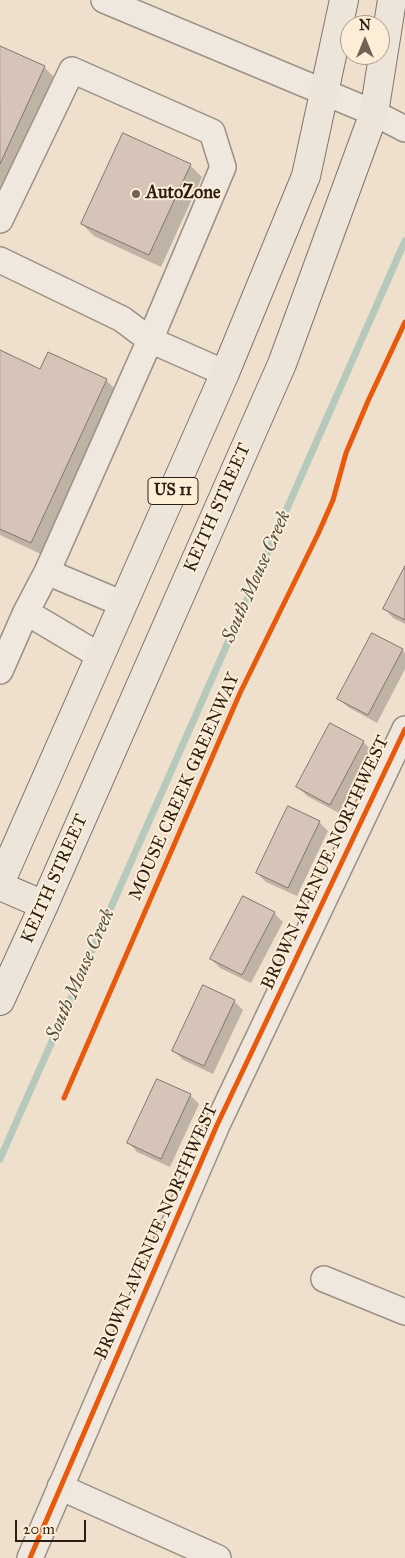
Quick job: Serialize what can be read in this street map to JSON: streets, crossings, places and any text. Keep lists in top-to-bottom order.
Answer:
{
  "streets": {
    "main road": ["US 11", "KEITH STREET"],
    "street": ["BROWN AVENUE NORTHWEST"],
    "cycle path": ["MOUSE CREEK GREENWAY"]
  },
  "water": ["South Mouse Creek"],
  "places": ["AutoZone"],
  "scale_bar": "20 m",
  "north": "top"
}
